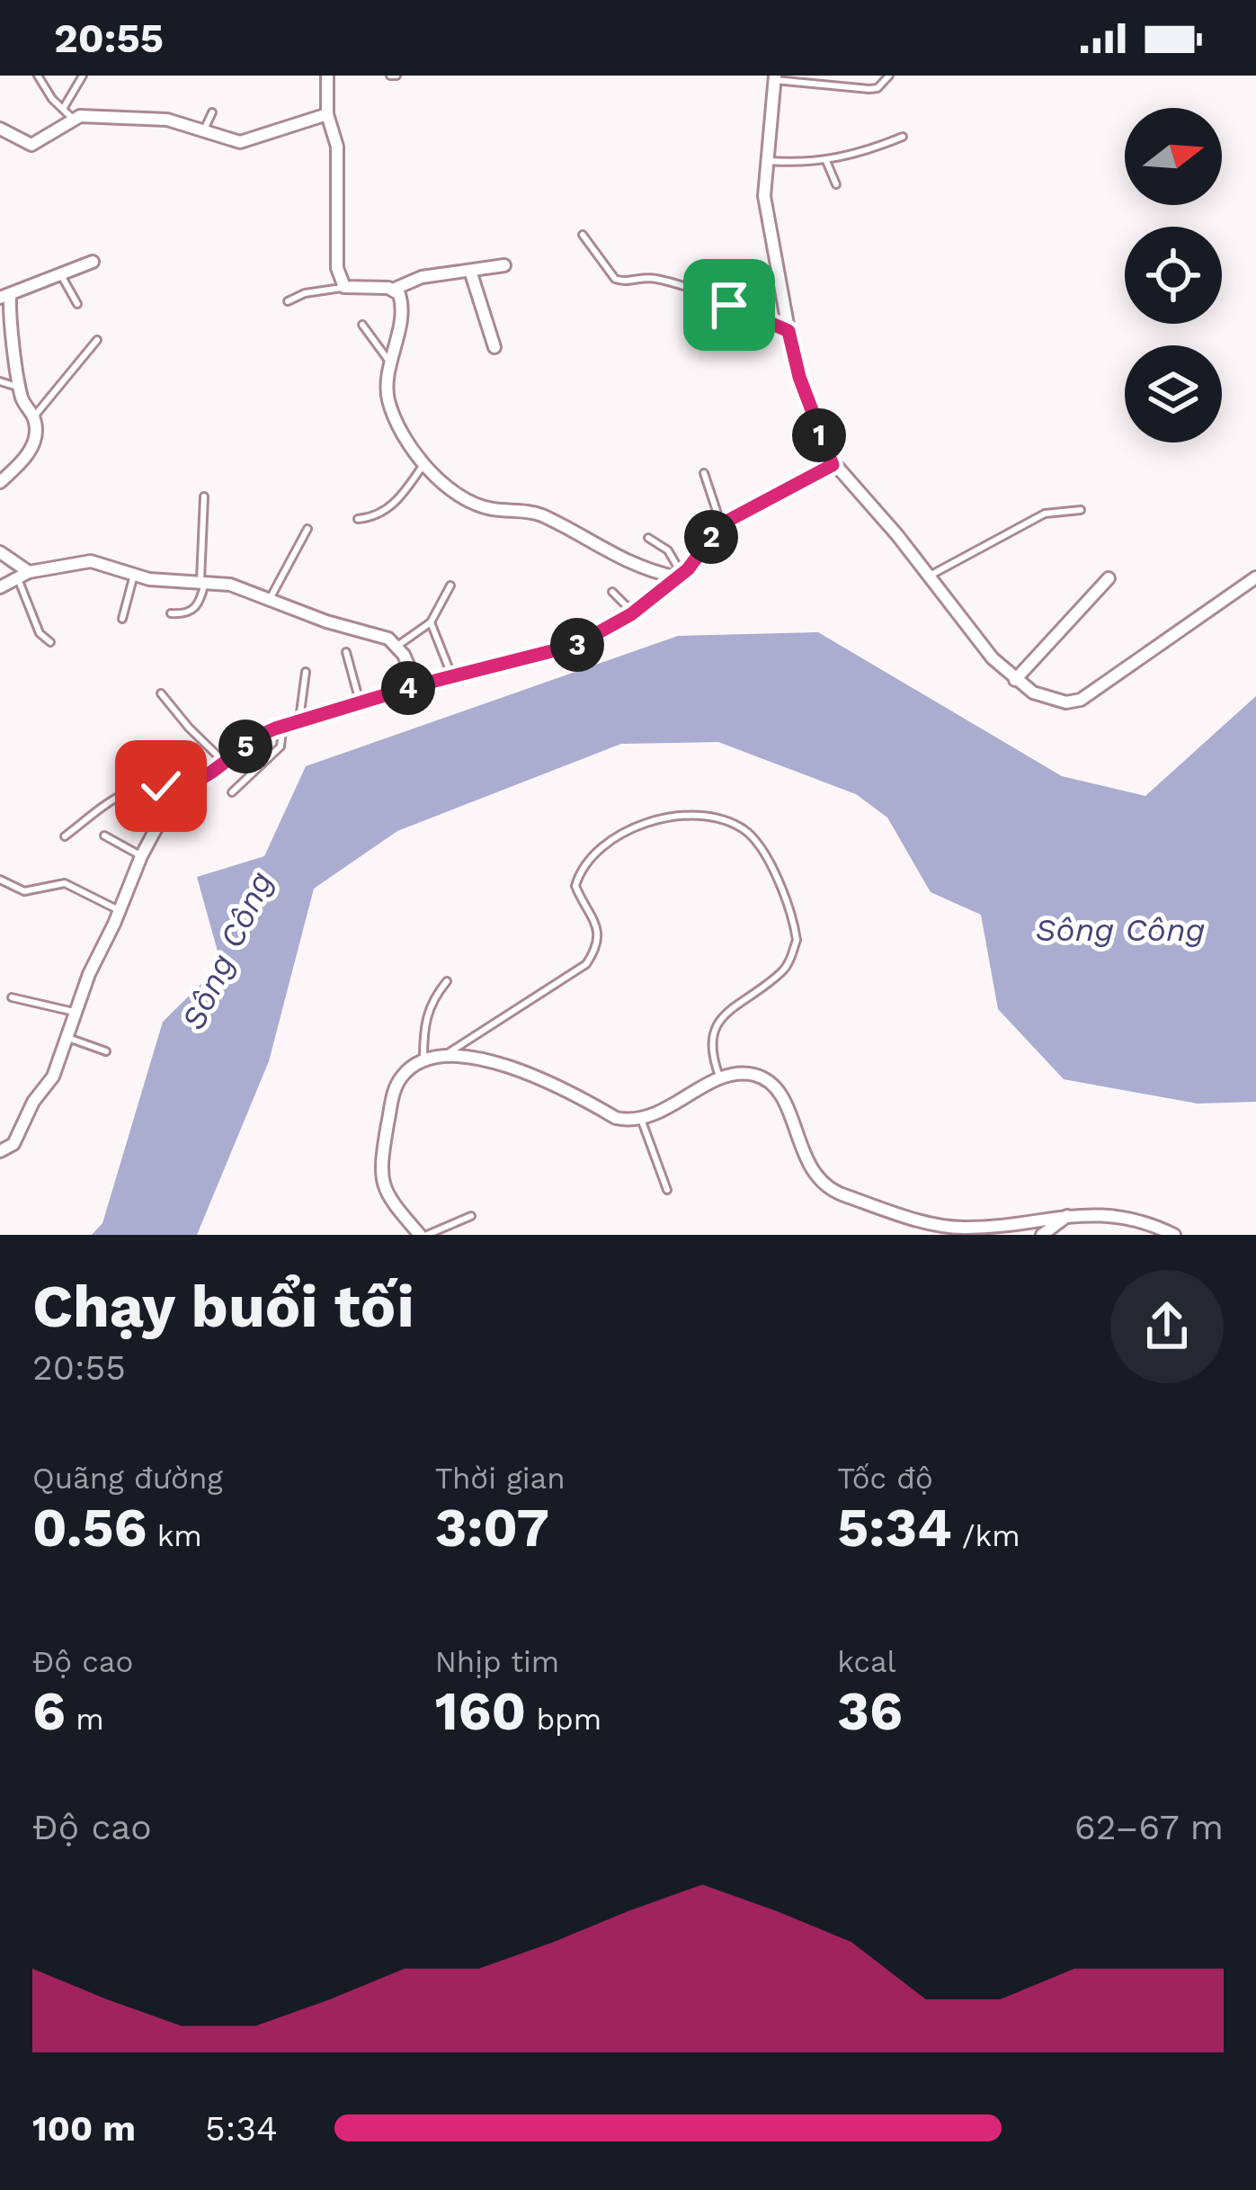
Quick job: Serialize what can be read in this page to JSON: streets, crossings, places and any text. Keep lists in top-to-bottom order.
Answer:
{
  "water": ["Sông Công"],
  "north": "right",
  "page": {
    "status": "20:55",
    "pins": [
      "1",
      "2",
      "3",
      "4",
      "5"
    ],
    "heading": ["Chạy buổi tối", "20:55"],
    "stats": [
      ["Quãng đường", "0.56 km"],
      ["Thời gian", "3:07"],
      ["Tốc độ", "5:34 /km"],
      ["Độ cao", "6 m"],
      ["Nhịp tim", "160 bpm"],
      ["kcal", "36"]
    ],
    "chart": ["Độ cao", "62–67 m"],
    "list": [
      {
        "name": "100 m",
        "note": "5:34"
      }
    ]
  }
}
